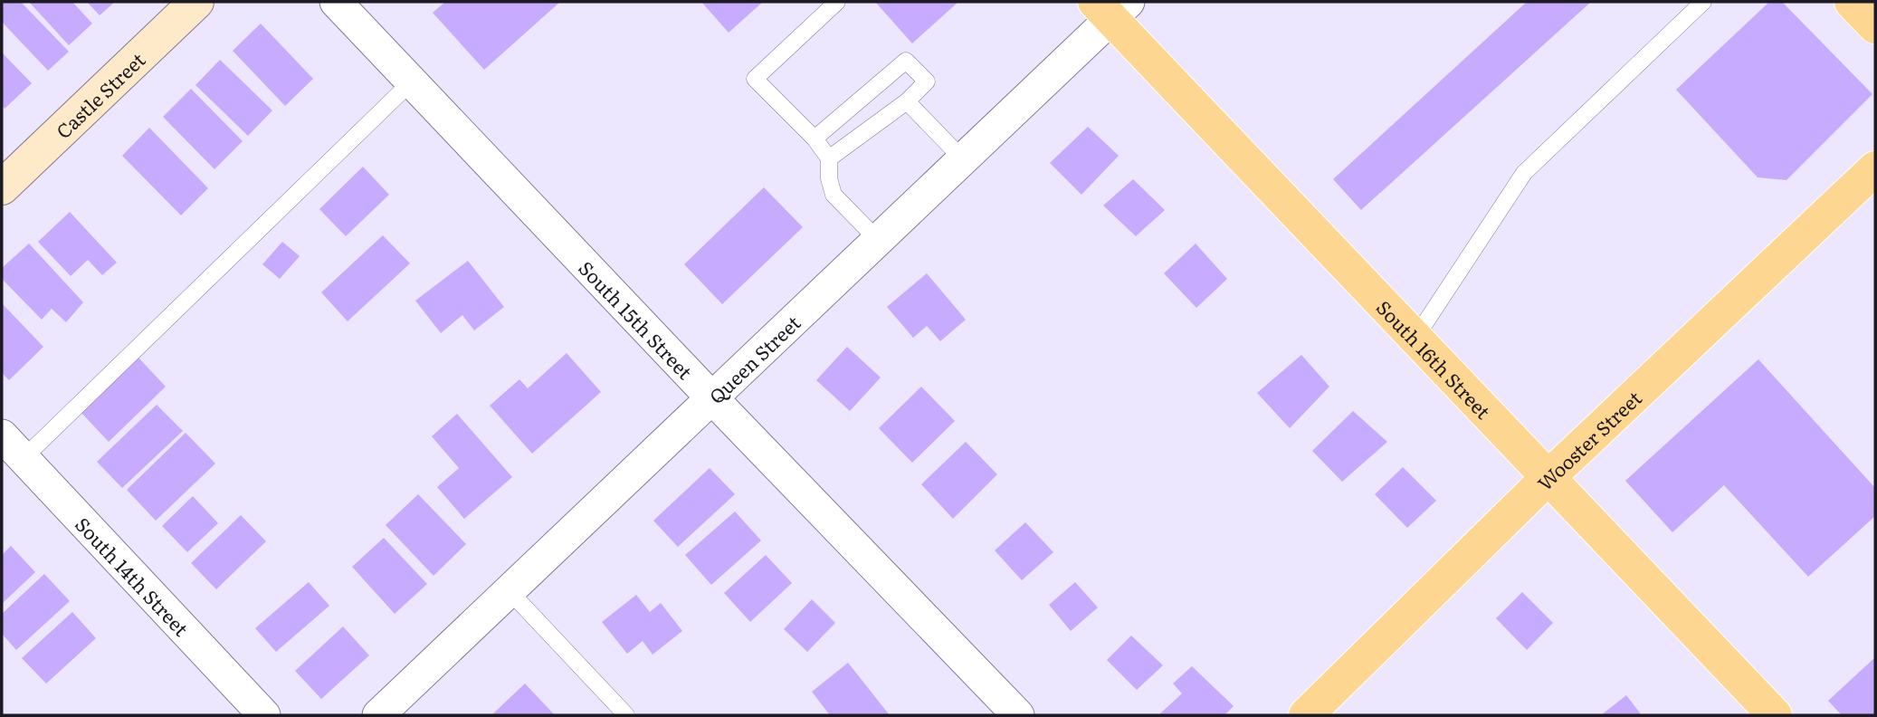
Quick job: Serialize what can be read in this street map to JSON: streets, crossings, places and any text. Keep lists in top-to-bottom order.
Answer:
{
  "streets": {
    "main road": ["South 16th Street", "Wooster Street"],
    "street": [
      "Castle Street",
      "South 15th Street",
      "Queen Street",
      "South 14th Street"
    ]
  },
  "crossings": [
    ["South 15th Street", "Queen Street"],
    ["Queen Street", "South 16th Street"],
    ["South 16th Street", "Wooster Street"]
  ]
}
